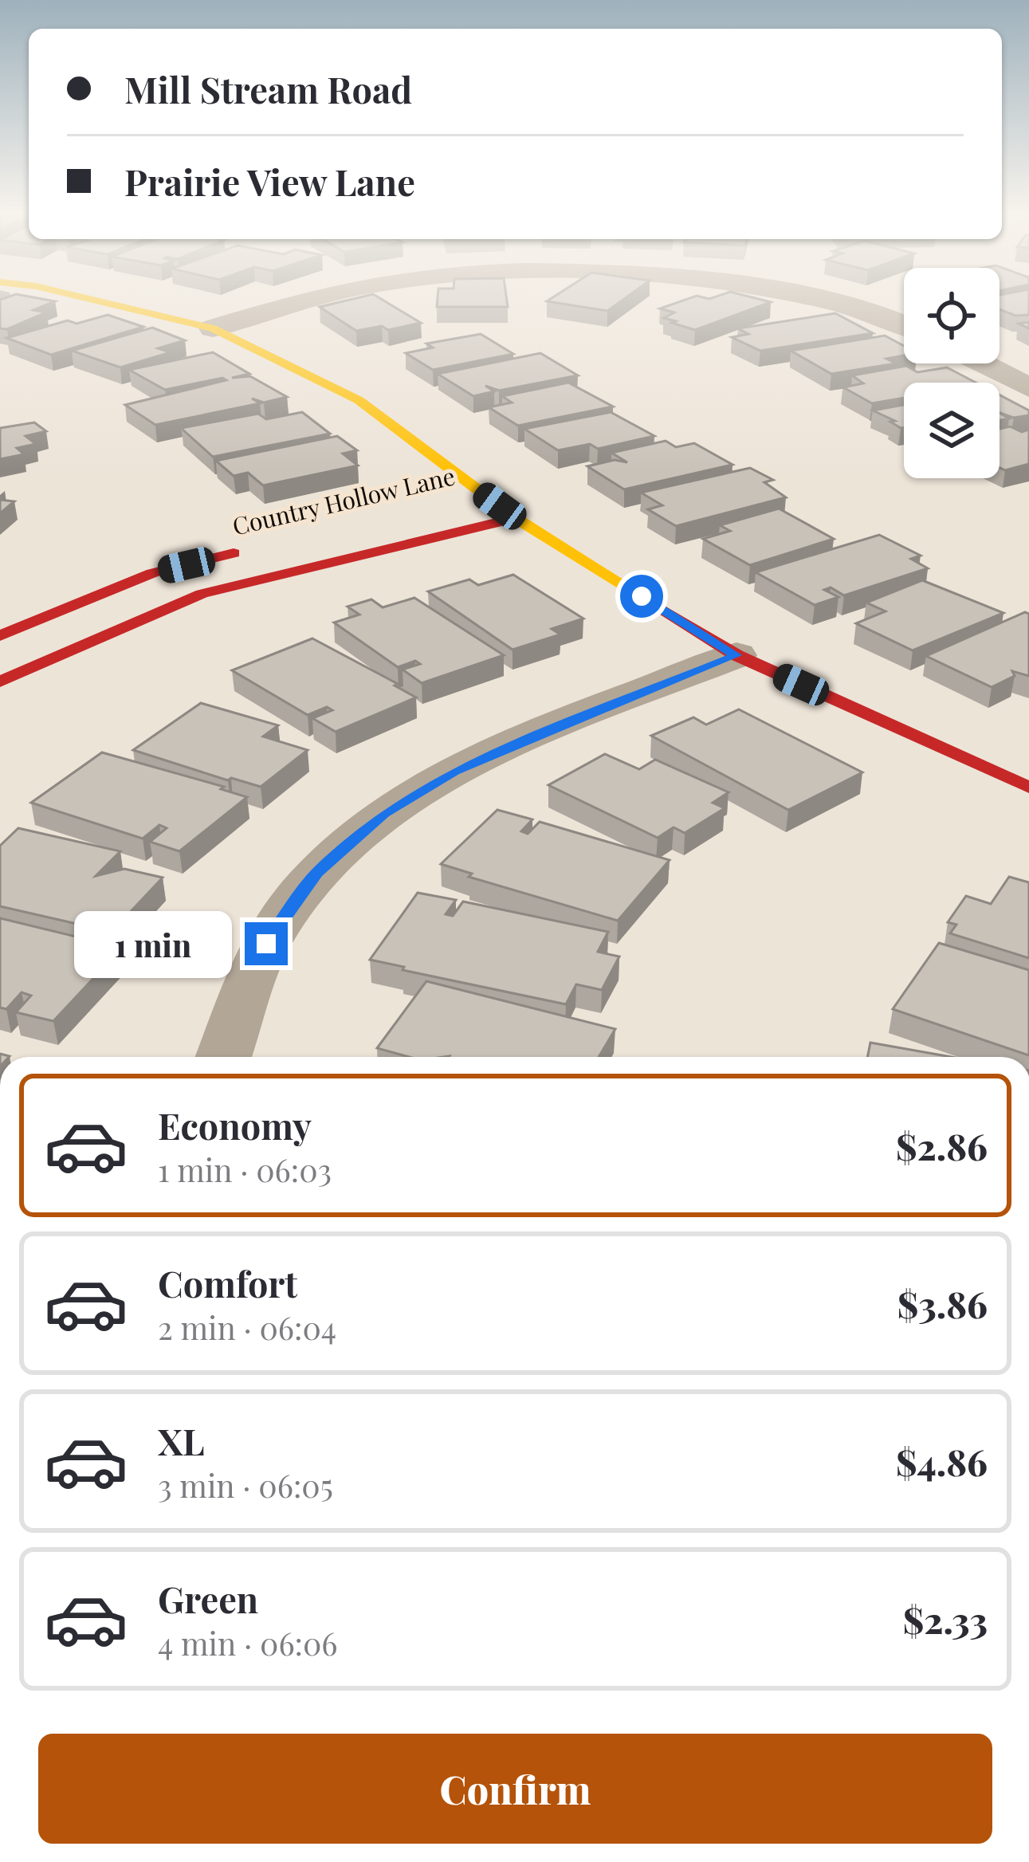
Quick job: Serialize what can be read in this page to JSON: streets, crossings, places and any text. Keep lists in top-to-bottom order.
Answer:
{
  "streets": {
    "street": ["Country Hollow Lane"]
  },
  "page": {
    "banner": ["Mill Stream Road", "Prairie View Lane"],
    "bubble": "1 min",
    "list": [
      {
        "name": "Economy",
        "note": "1 min · 06:03",
        "value": "$2.86"
      },
      {
        "name": "Comfort",
        "note": "2 min · 06:04",
        "value": "$3.86"
      },
      {
        "name": "XL",
        "note": "3 min · 06:05",
        "value": "$4.86"
      },
      {
        "name": "Green",
        "note": "4 min · 06:06",
        "value": "$2.33"
      }
    ],
    "buttons": "Confirm"
  }
}
